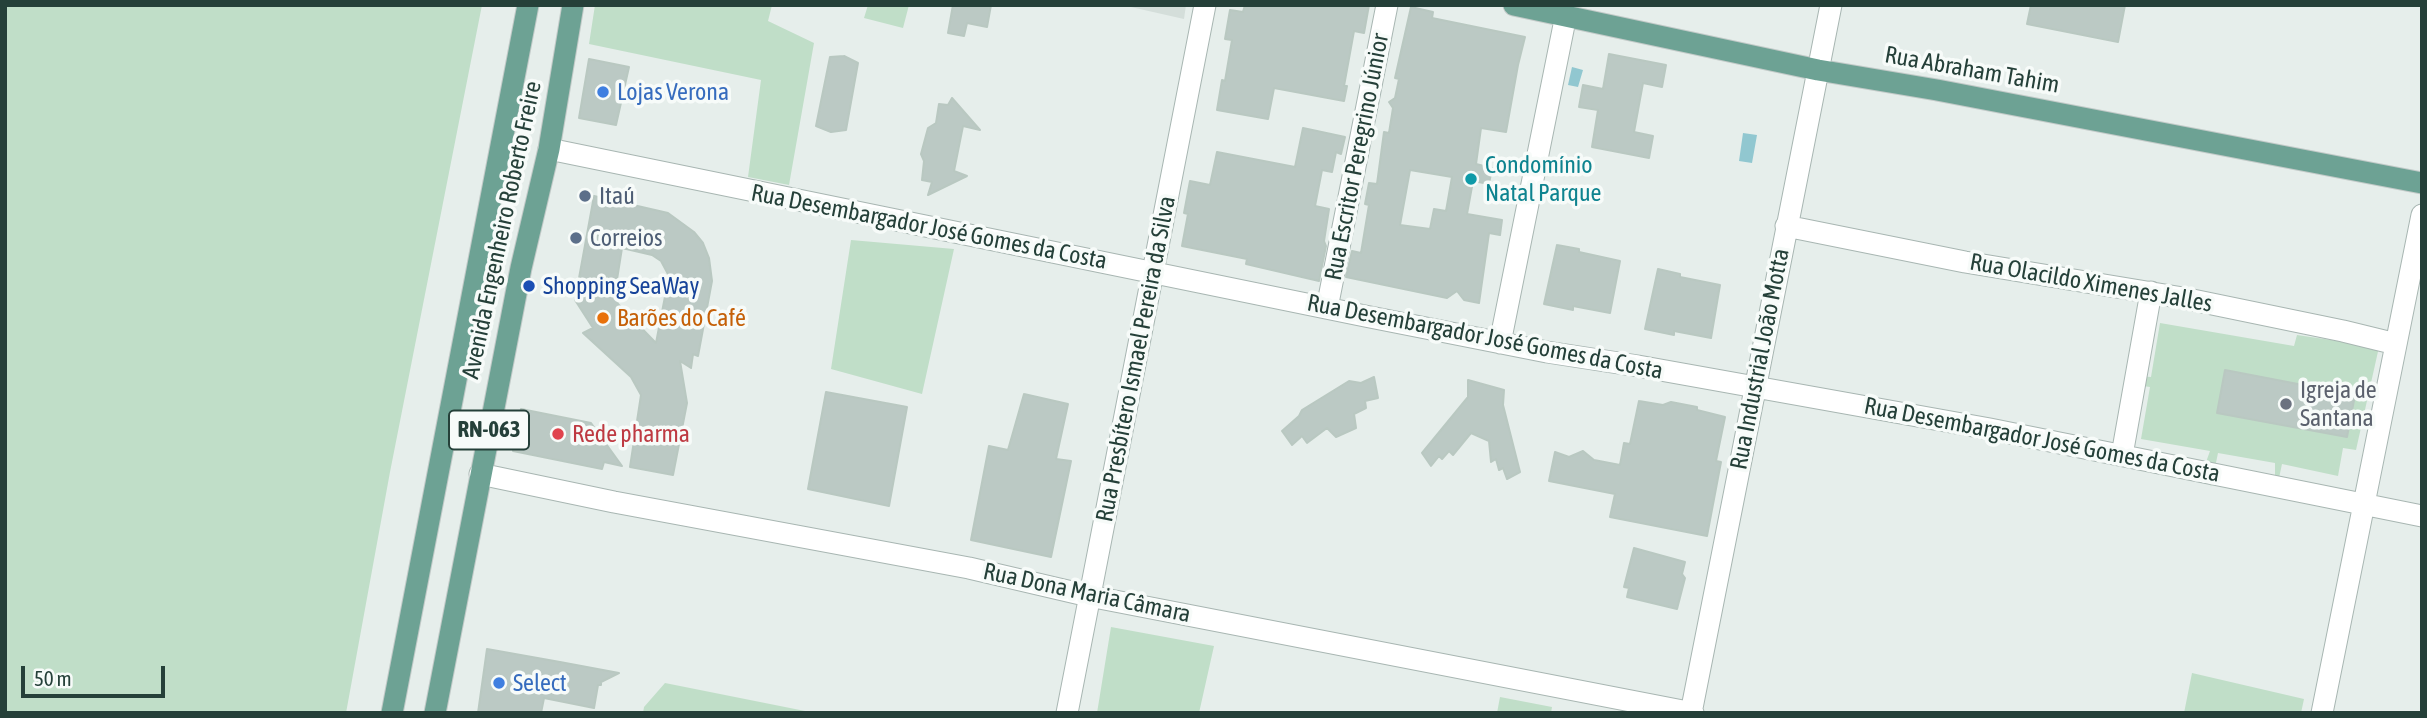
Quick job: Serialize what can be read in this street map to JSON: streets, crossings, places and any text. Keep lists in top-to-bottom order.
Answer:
{
  "streets": {
    "main road": ["Rua Abraham Tahim", "Avenida Engenheiro Roberto Freire", "RN-063"],
    "street": [
      "Rua Escritor Peregrino Júnior",
      "Rua Desembargador José Gomes da Costa",
      "Rua Olacildo Ximenes Jalles",
      "Rua Presbítero Ismael Pereira da Silva",
      "Rua Industrial João Motta",
      "Rua Dona Maria Câmara"
    ]
  },
  "crossings": [
    ["Rua Abraham Tahim", "Rua Industrial João Motta"],
    ["Rua Escritor Peregrino Júnior", "Rua Desembargador José Gomes da Costa"],
    ["Rua Desembargador José Gomes da Costa", "Avenida Engenheiro Roberto Freire"],
    ["Rua Desembargador José Gomes da Costa", "Rua Presbítero Ismael Pereira da Silva"],
    ["Rua Desembargador José Gomes da Costa", "Rua Industrial João Motta"],
    ["Avenida Engenheiro Roberto Freire", "Rua Dona Maria Câmara"],
    ["Rua Olacildo Ximenes Jalles", "Rua Industrial João Motta"],
    ["Rua Presbítero Ismael Pereira da Silva", "Rua Dona Maria Câmara"],
    ["Rua Industrial João Motta", "Rua Dona Maria Câmara"]
  ],
  "places": [
    "Lojas Verona",
    "Condomínio Natal Parque",
    "Itaú",
    "Correios",
    "Shopping SeaWay",
    "Barões do Café",
    "Igreja de Santana",
    "Rede pharma",
    "Select"
  ],
  "scale_bar": "50 m"
}
